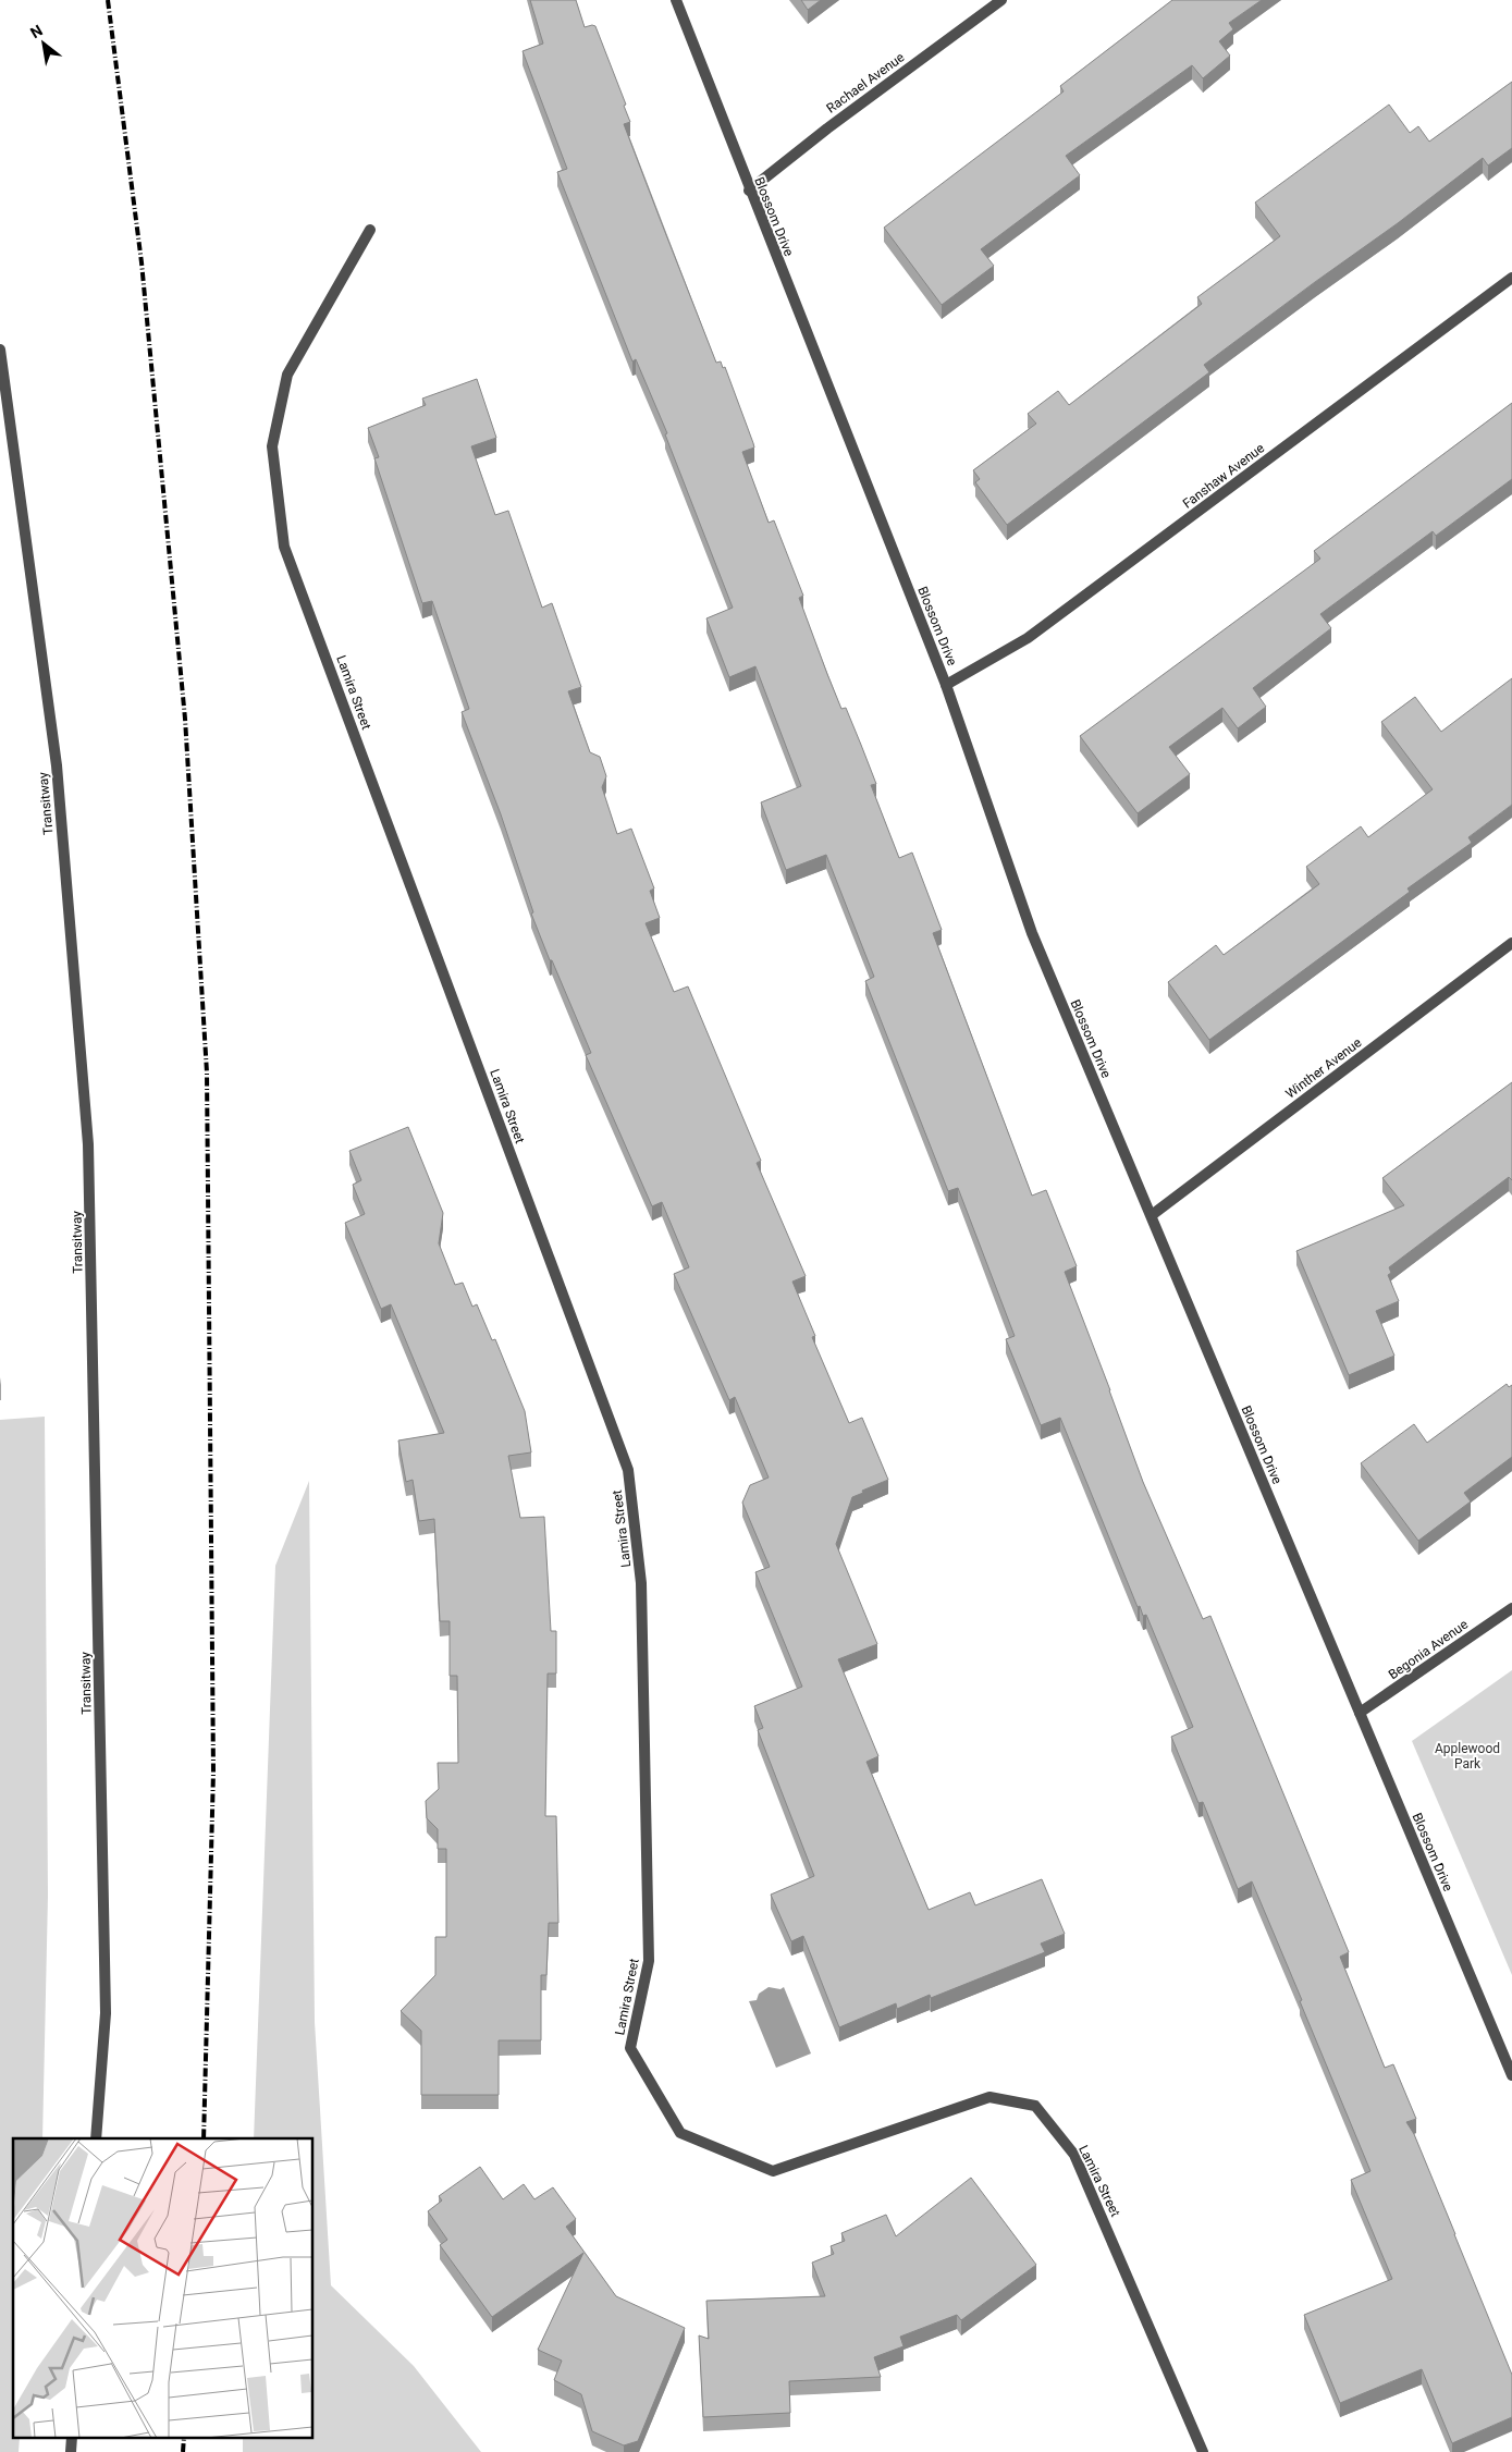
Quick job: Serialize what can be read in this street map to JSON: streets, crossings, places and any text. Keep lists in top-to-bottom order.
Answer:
{
  "streets": {
    "street": [
      "Rachael Avenue",
      "Blossom Drive",
      "Fanshaw Avenue",
      "Lamira Street",
      "Transitway",
      "Winther Avenue",
      "Begonia Avenue"
    ]
  },
  "crossings": [
    ["Rachael Avenue", "Blossom Drive"],
    ["Blossom Drive", "Fanshaw Avenue"],
    ["Blossom Drive", "Winther Avenue"],
    ["Blossom Drive", "Begonia Avenue"]
  ],
  "parks": ["Applewood Park"],
  "north": "top left"
}
